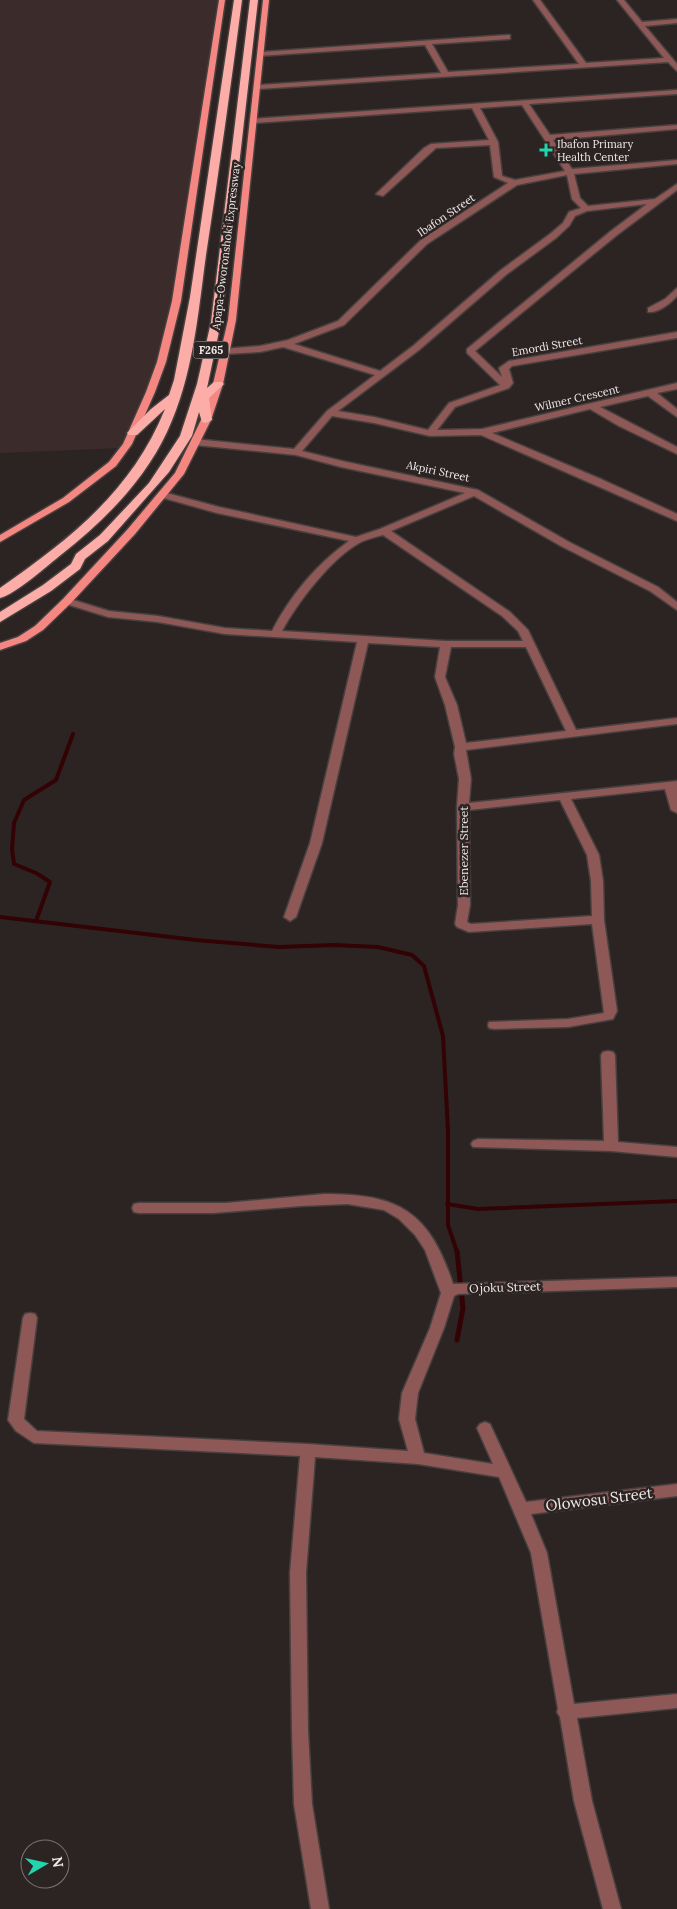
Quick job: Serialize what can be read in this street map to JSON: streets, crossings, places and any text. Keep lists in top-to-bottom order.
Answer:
{
  "streets": {
    "highway": ["Apapa-Oworonshoki Expressway", "F265"],
    "street": [
      "Ibafon Street",
      "Emordi Street",
      "Wilmer Crescent",
      "Akpiri Street",
      "Ebenezer Street",
      "Ojoku Street",
      "Olowosu Street"
    ]
  },
  "crossings": [
    ["Ibafon Street", "Apapa-Oworonshoki Expressway"],
    ["Apapa-Oworonshoki Expressway", "Akpiri Street"]
  ],
  "places": {
    "health": ["Ibafon Primary Health Center"]
  },
  "north": "right"
}
